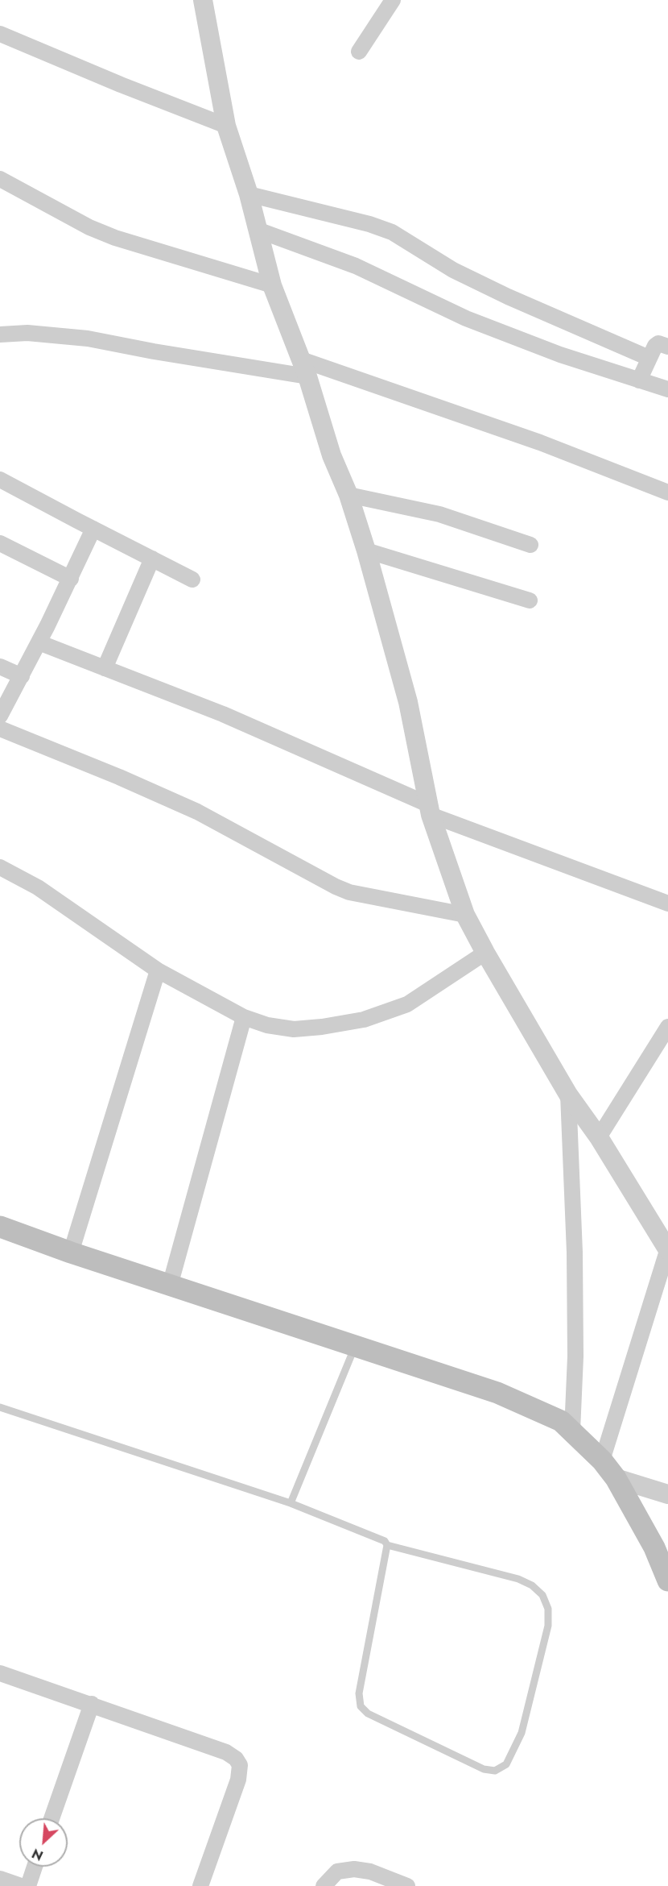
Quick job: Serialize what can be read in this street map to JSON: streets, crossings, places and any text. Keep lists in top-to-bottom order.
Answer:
{
  "north": "bottom left"
}
